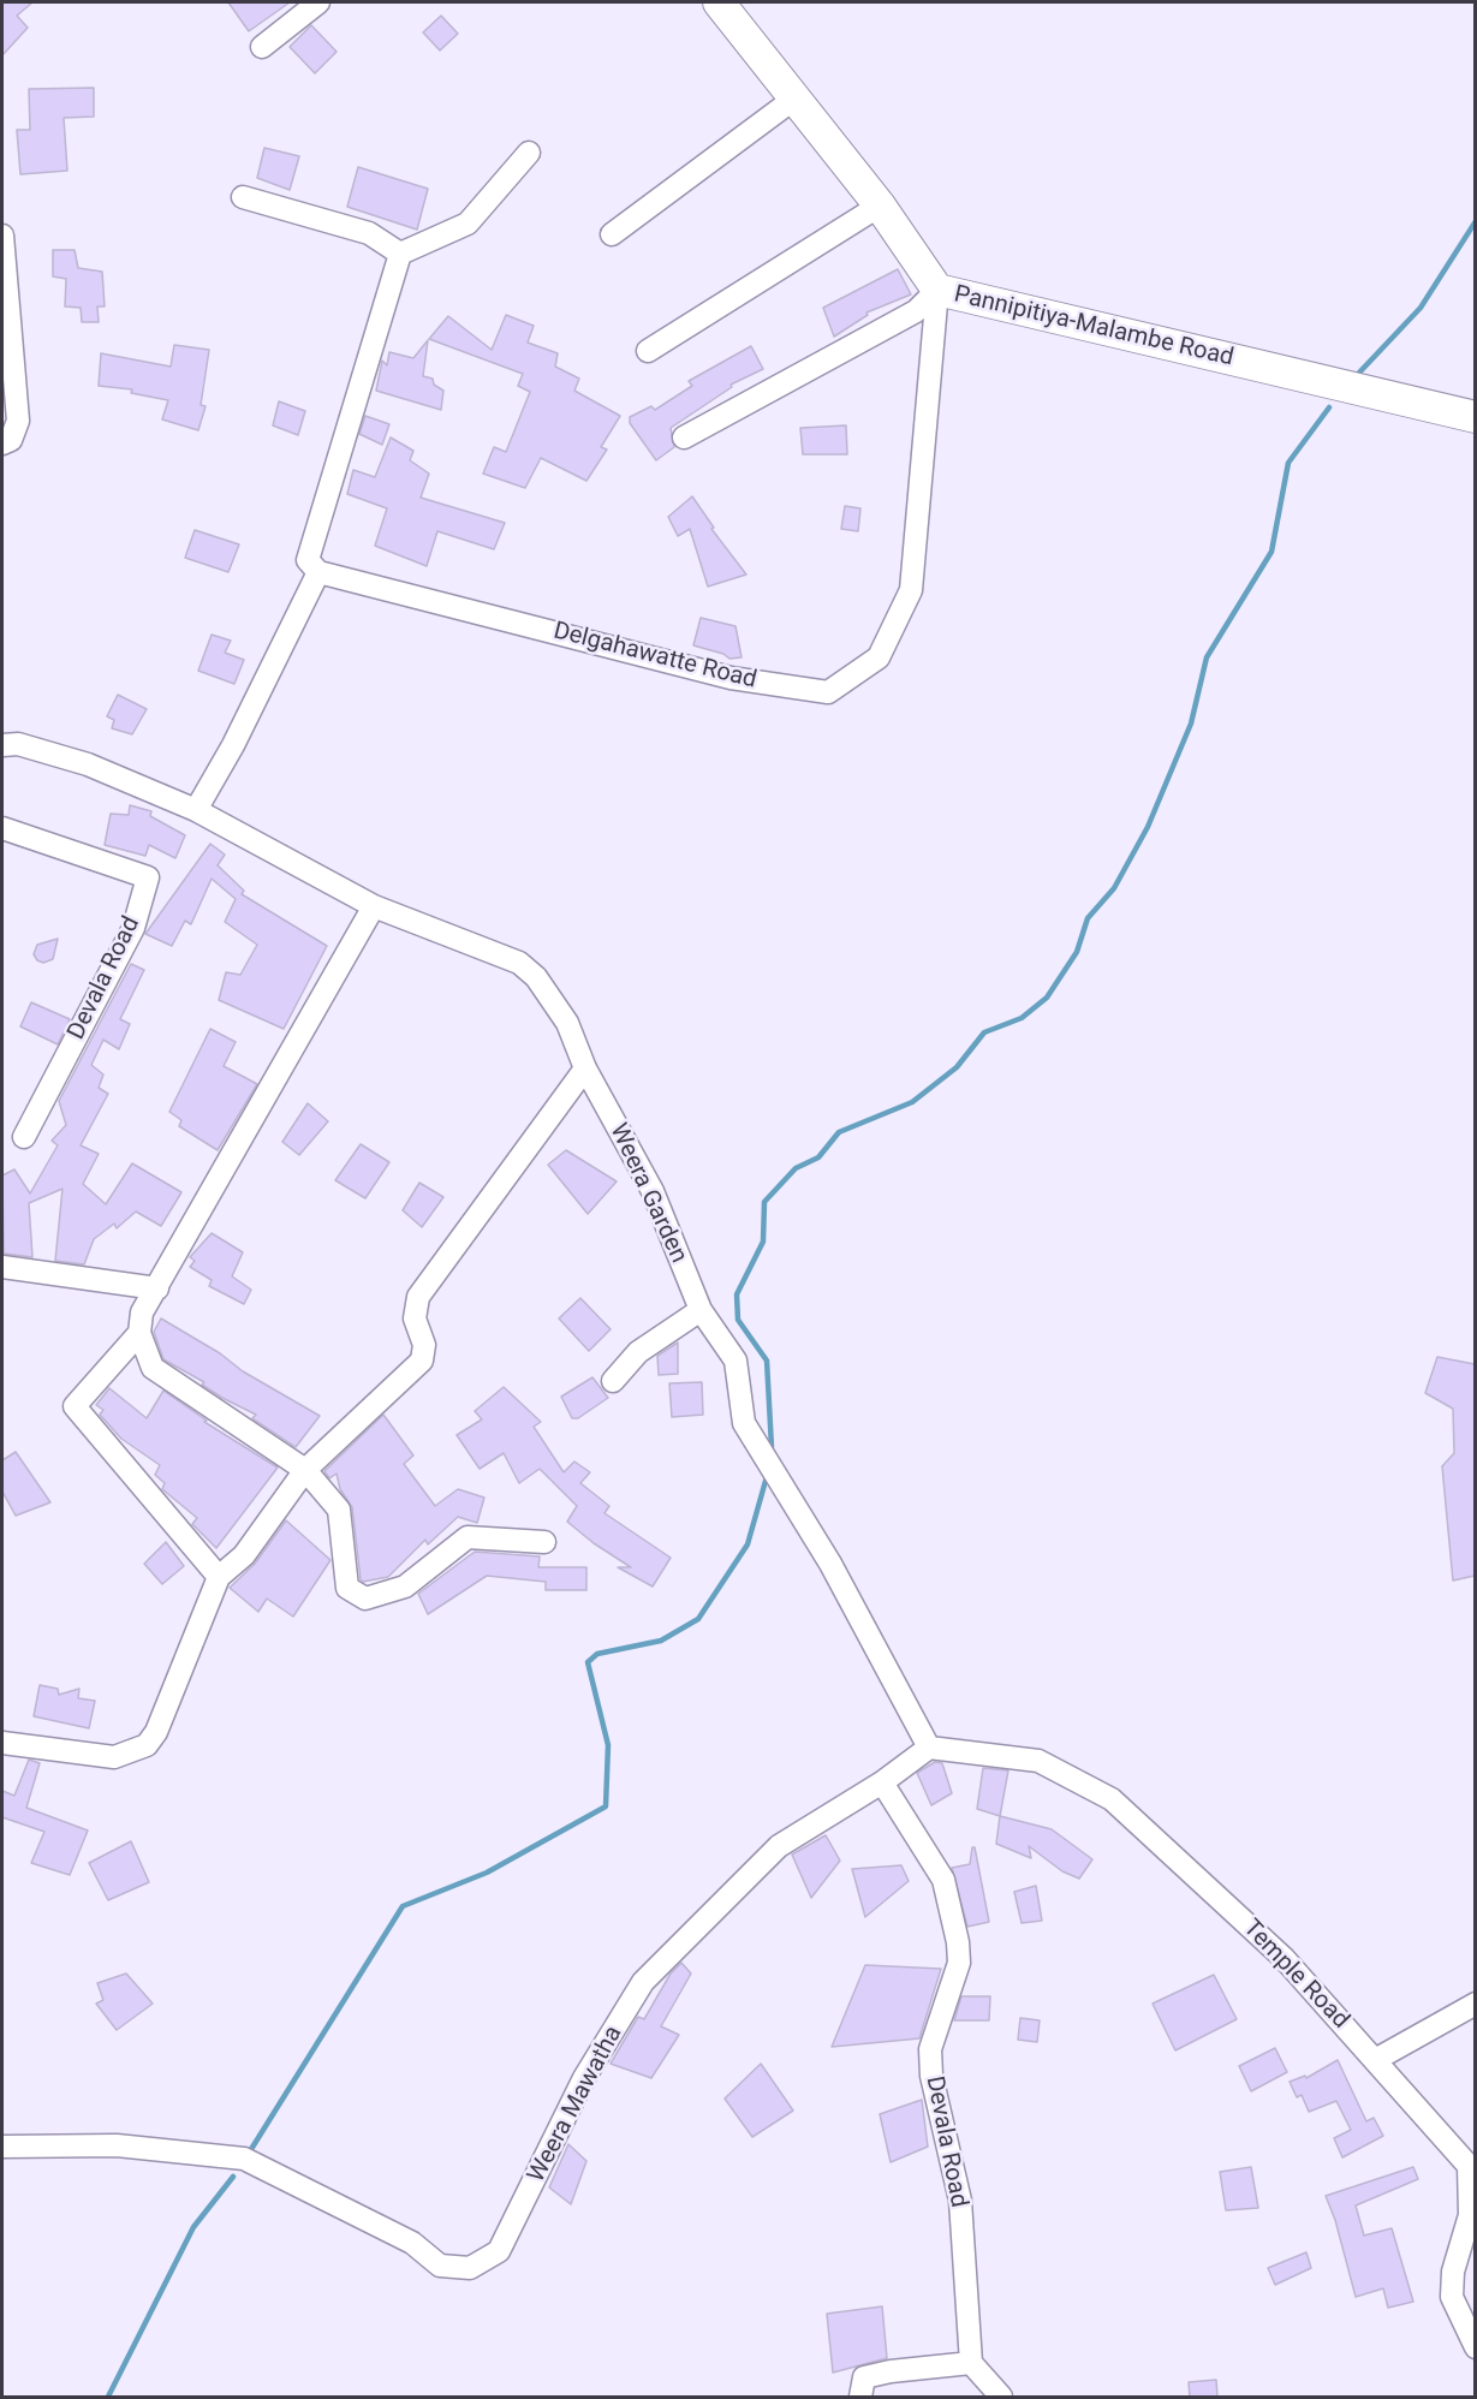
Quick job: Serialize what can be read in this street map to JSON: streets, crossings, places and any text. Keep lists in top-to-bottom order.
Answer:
{
  "streets": {
    "street": [
      "Pannipitiya-Malambe Road",
      "Delgahawatte Road",
      "Devala Road",
      "Weera Garden",
      "Temple Road",
      "Weera Mawatha"
    ]
  },
  "crossings": [
    ["Pannipitiya-Malambe Road", "Delgahawatte Road"],
    ["Devala Road", "Weera Mawatha"],
    ["Weera Garden", "Temple Road"]
  ]
}
